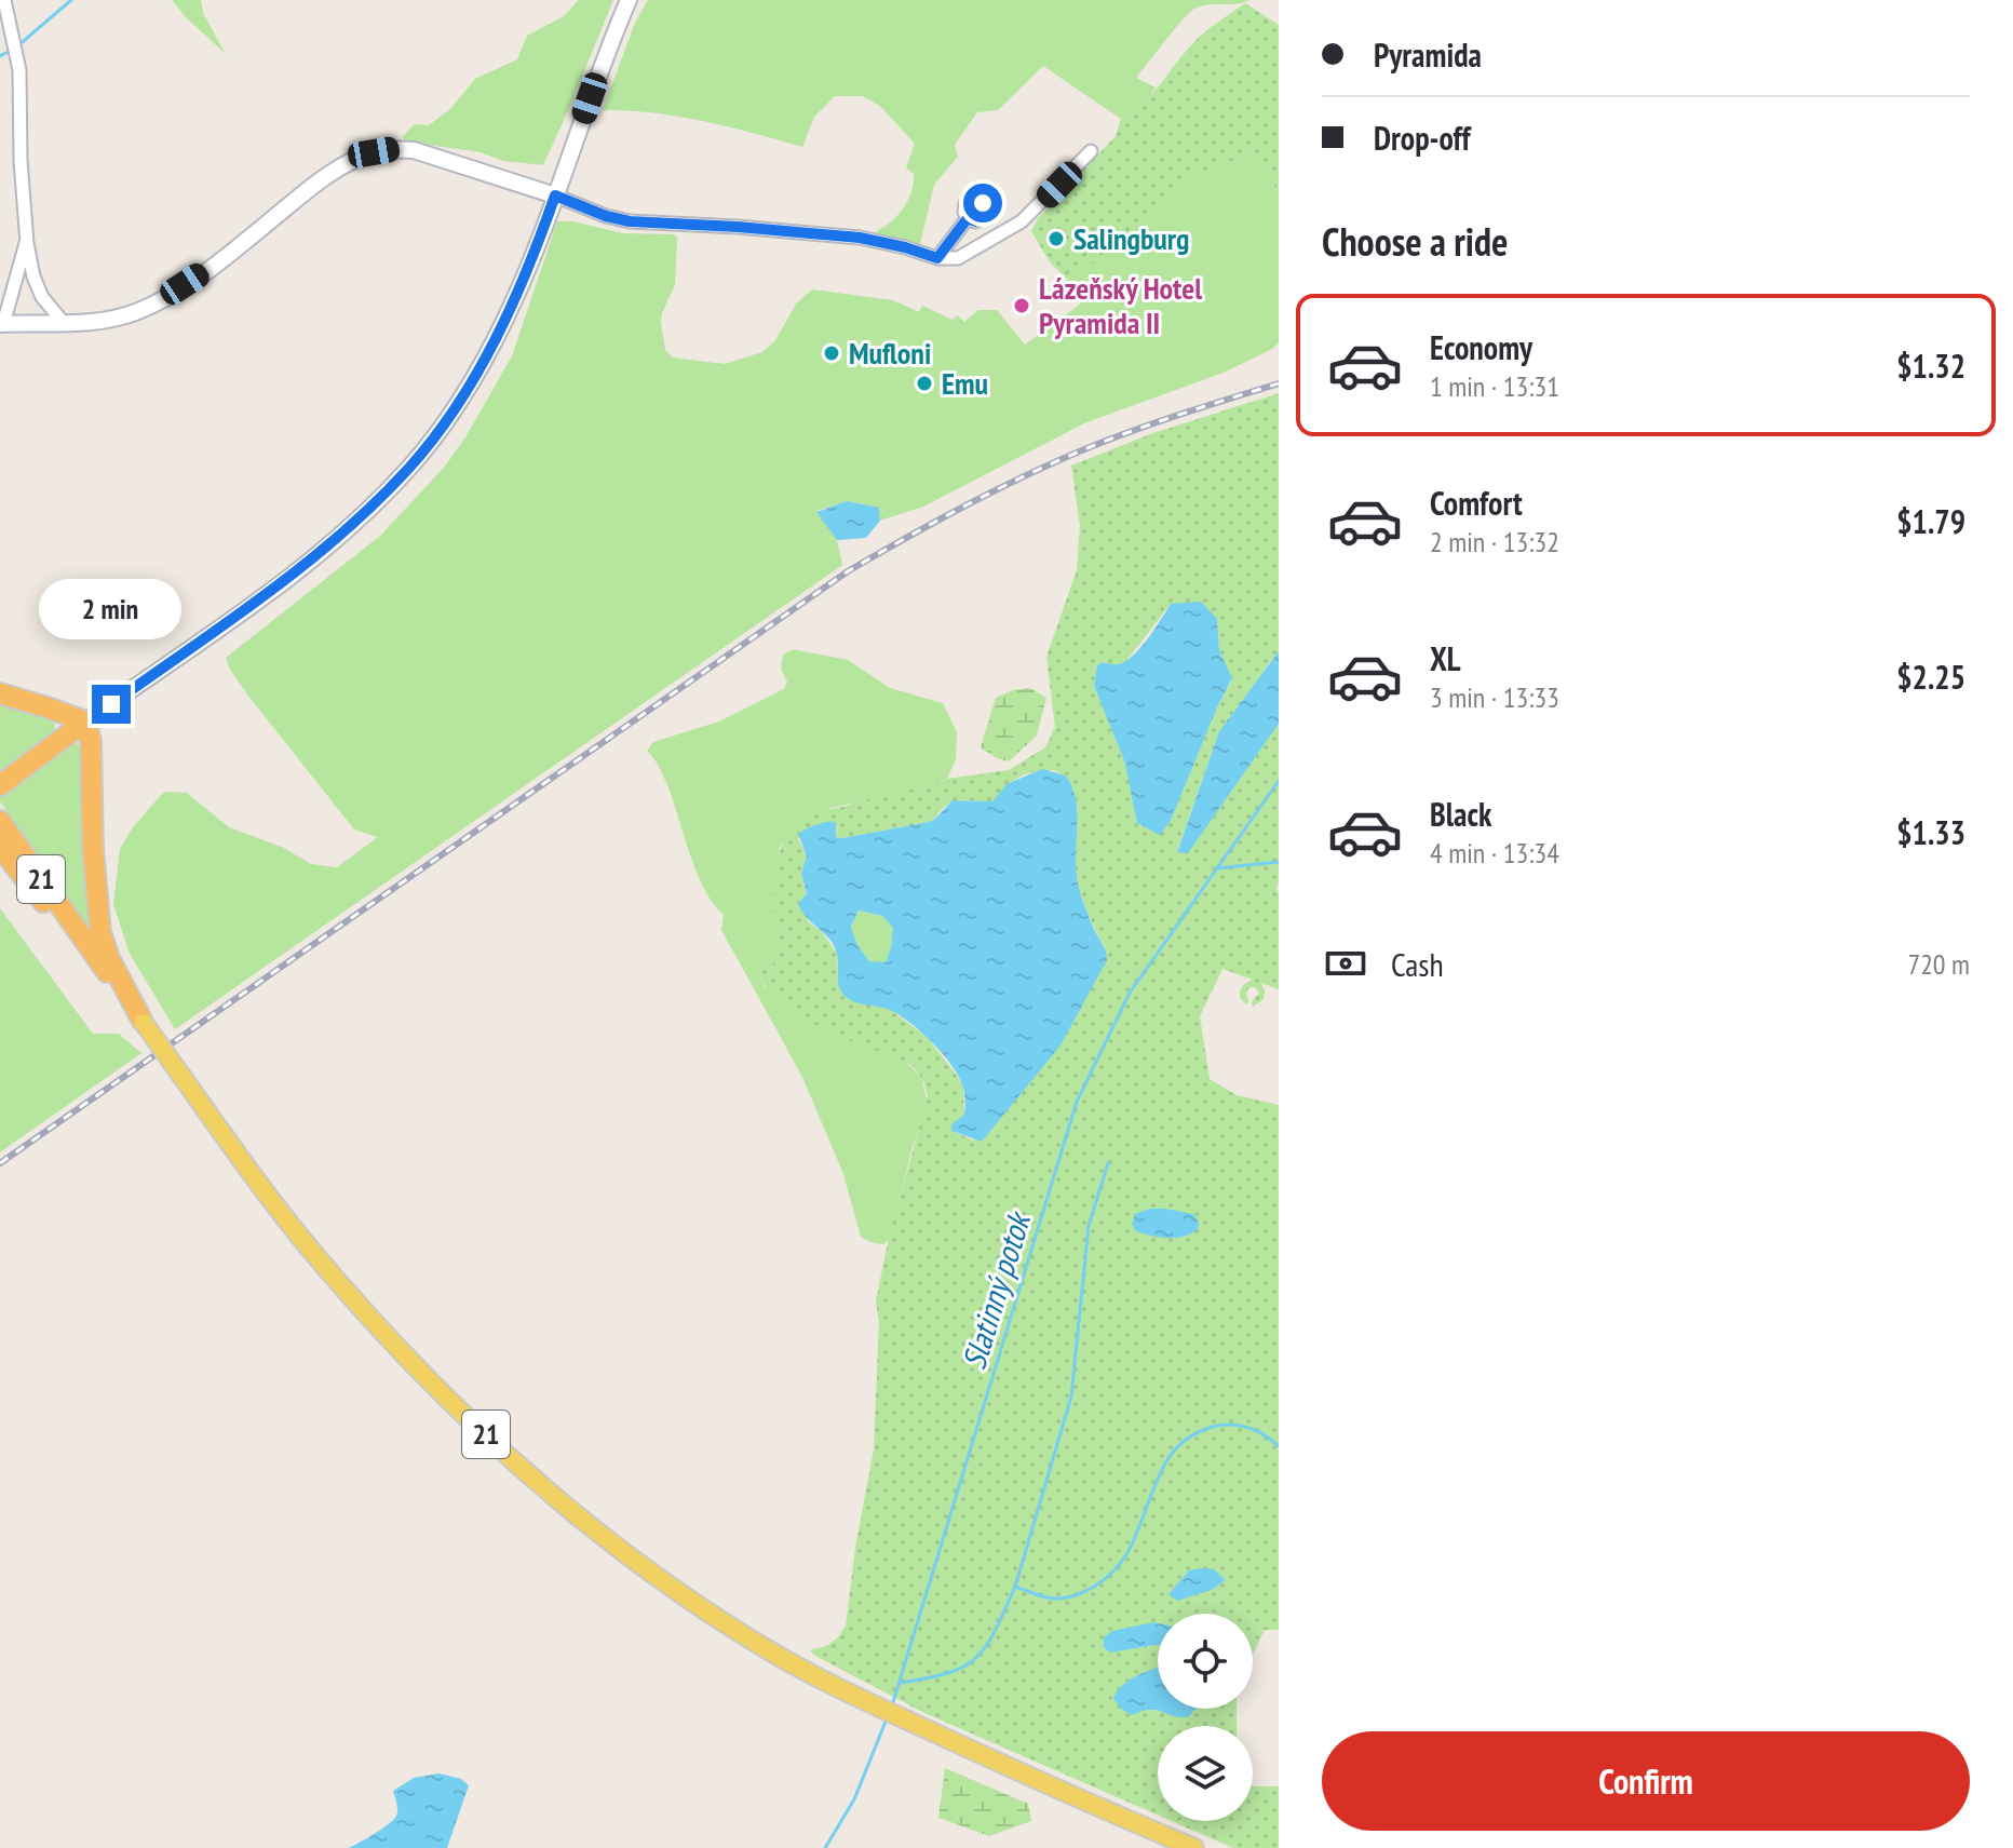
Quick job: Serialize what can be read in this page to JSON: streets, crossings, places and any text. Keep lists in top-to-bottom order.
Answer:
{
  "streets": {
    "highway": ["21"]
  },
  "water": ["Slatinný potok"],
  "places": [
    "Salingburg",
    "Lázeňský Hotel Pyramida II",
    "Mufloni",
    "Emu"
  ],
  "page": {
    "banner": ["Pyramida", "Drop-off"],
    "heading": "Choose a ride",
    "list": [
      {
        "name": "Economy",
        "note": "1 min · 13:31",
        "value": "$1.32"
      },
      {
        "name": "Comfort",
        "note": "2 min · 13:32",
        "value": "$1.79"
      },
      {
        "name": "XL",
        "note": "3 min · 13:33",
        "value": "$2.25"
      },
      {
        "name": "Black",
        "note": "4 min · 13:34",
        "value": "$1.33"
      }
    ],
    "bubble": "2 min",
    "pay": ["Cash", "720 m"],
    "buttons": "Confirm"
  }
}
